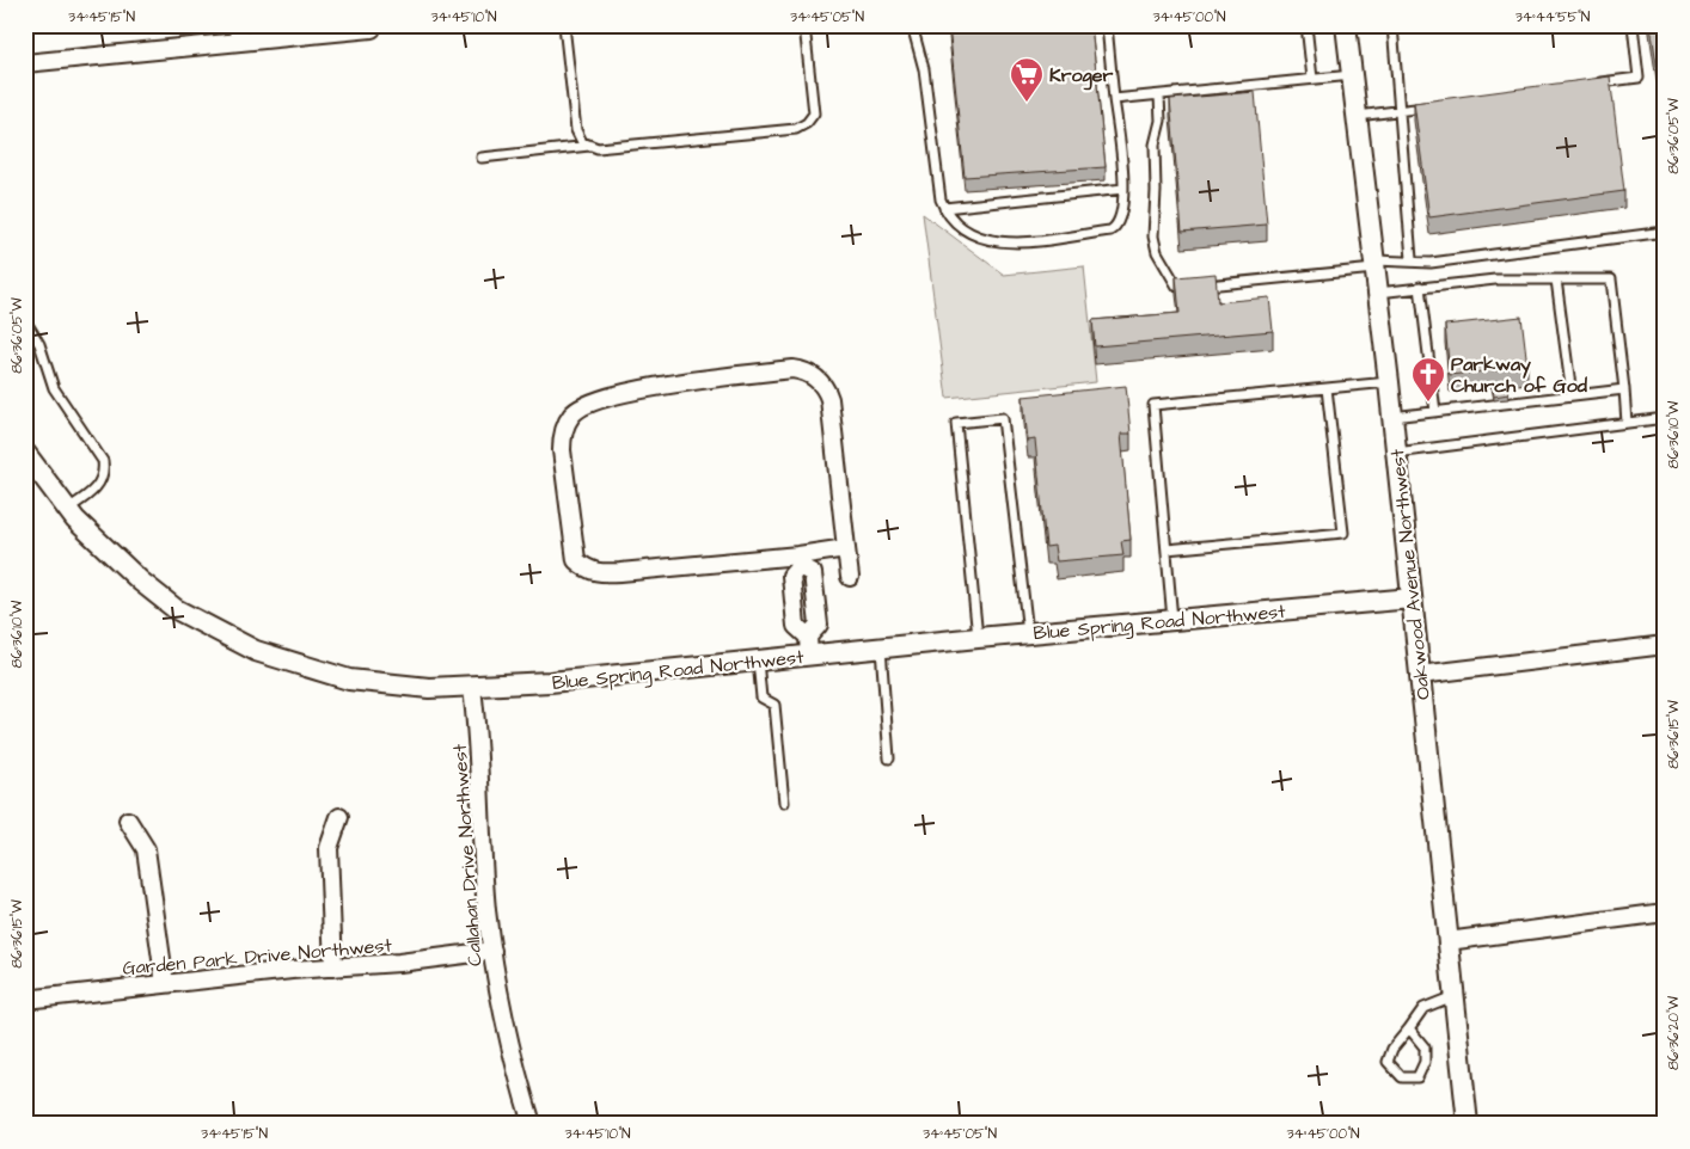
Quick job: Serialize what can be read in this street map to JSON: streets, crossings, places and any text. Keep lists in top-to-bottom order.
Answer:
{
  "streets": {
    "street": [
      "Oakwood Avenue Northwest",
      "Blue Spring Road Northwest",
      "Callahan Drive Northwest",
      "Garden Park Drive Northwest"
    ]
  },
  "crossings": [
    ["Oakwood Avenue Northwest", "Blue Spring Road Northwest"],
    ["Blue Spring Road Northwest", "Callahan Drive Northwest"],
    ["Callahan Drive Northwest", "Garden Park Drive Northwest"]
  ],
  "places": {
    "supermarket": ["Kroger"],
    "church": ["Parkway Church of God"]
  },
  "coordinates": [
    "34°45'15\"N",
    "34°45'10\"N",
    "34°45'05\"N",
    "34°45'00\"N",
    "34°44'55\"N",
    "86°36'05\"W",
    "86°36'10\"W",
    "86°36'15\"W",
    "86°36'20\"W"
  ]
}
